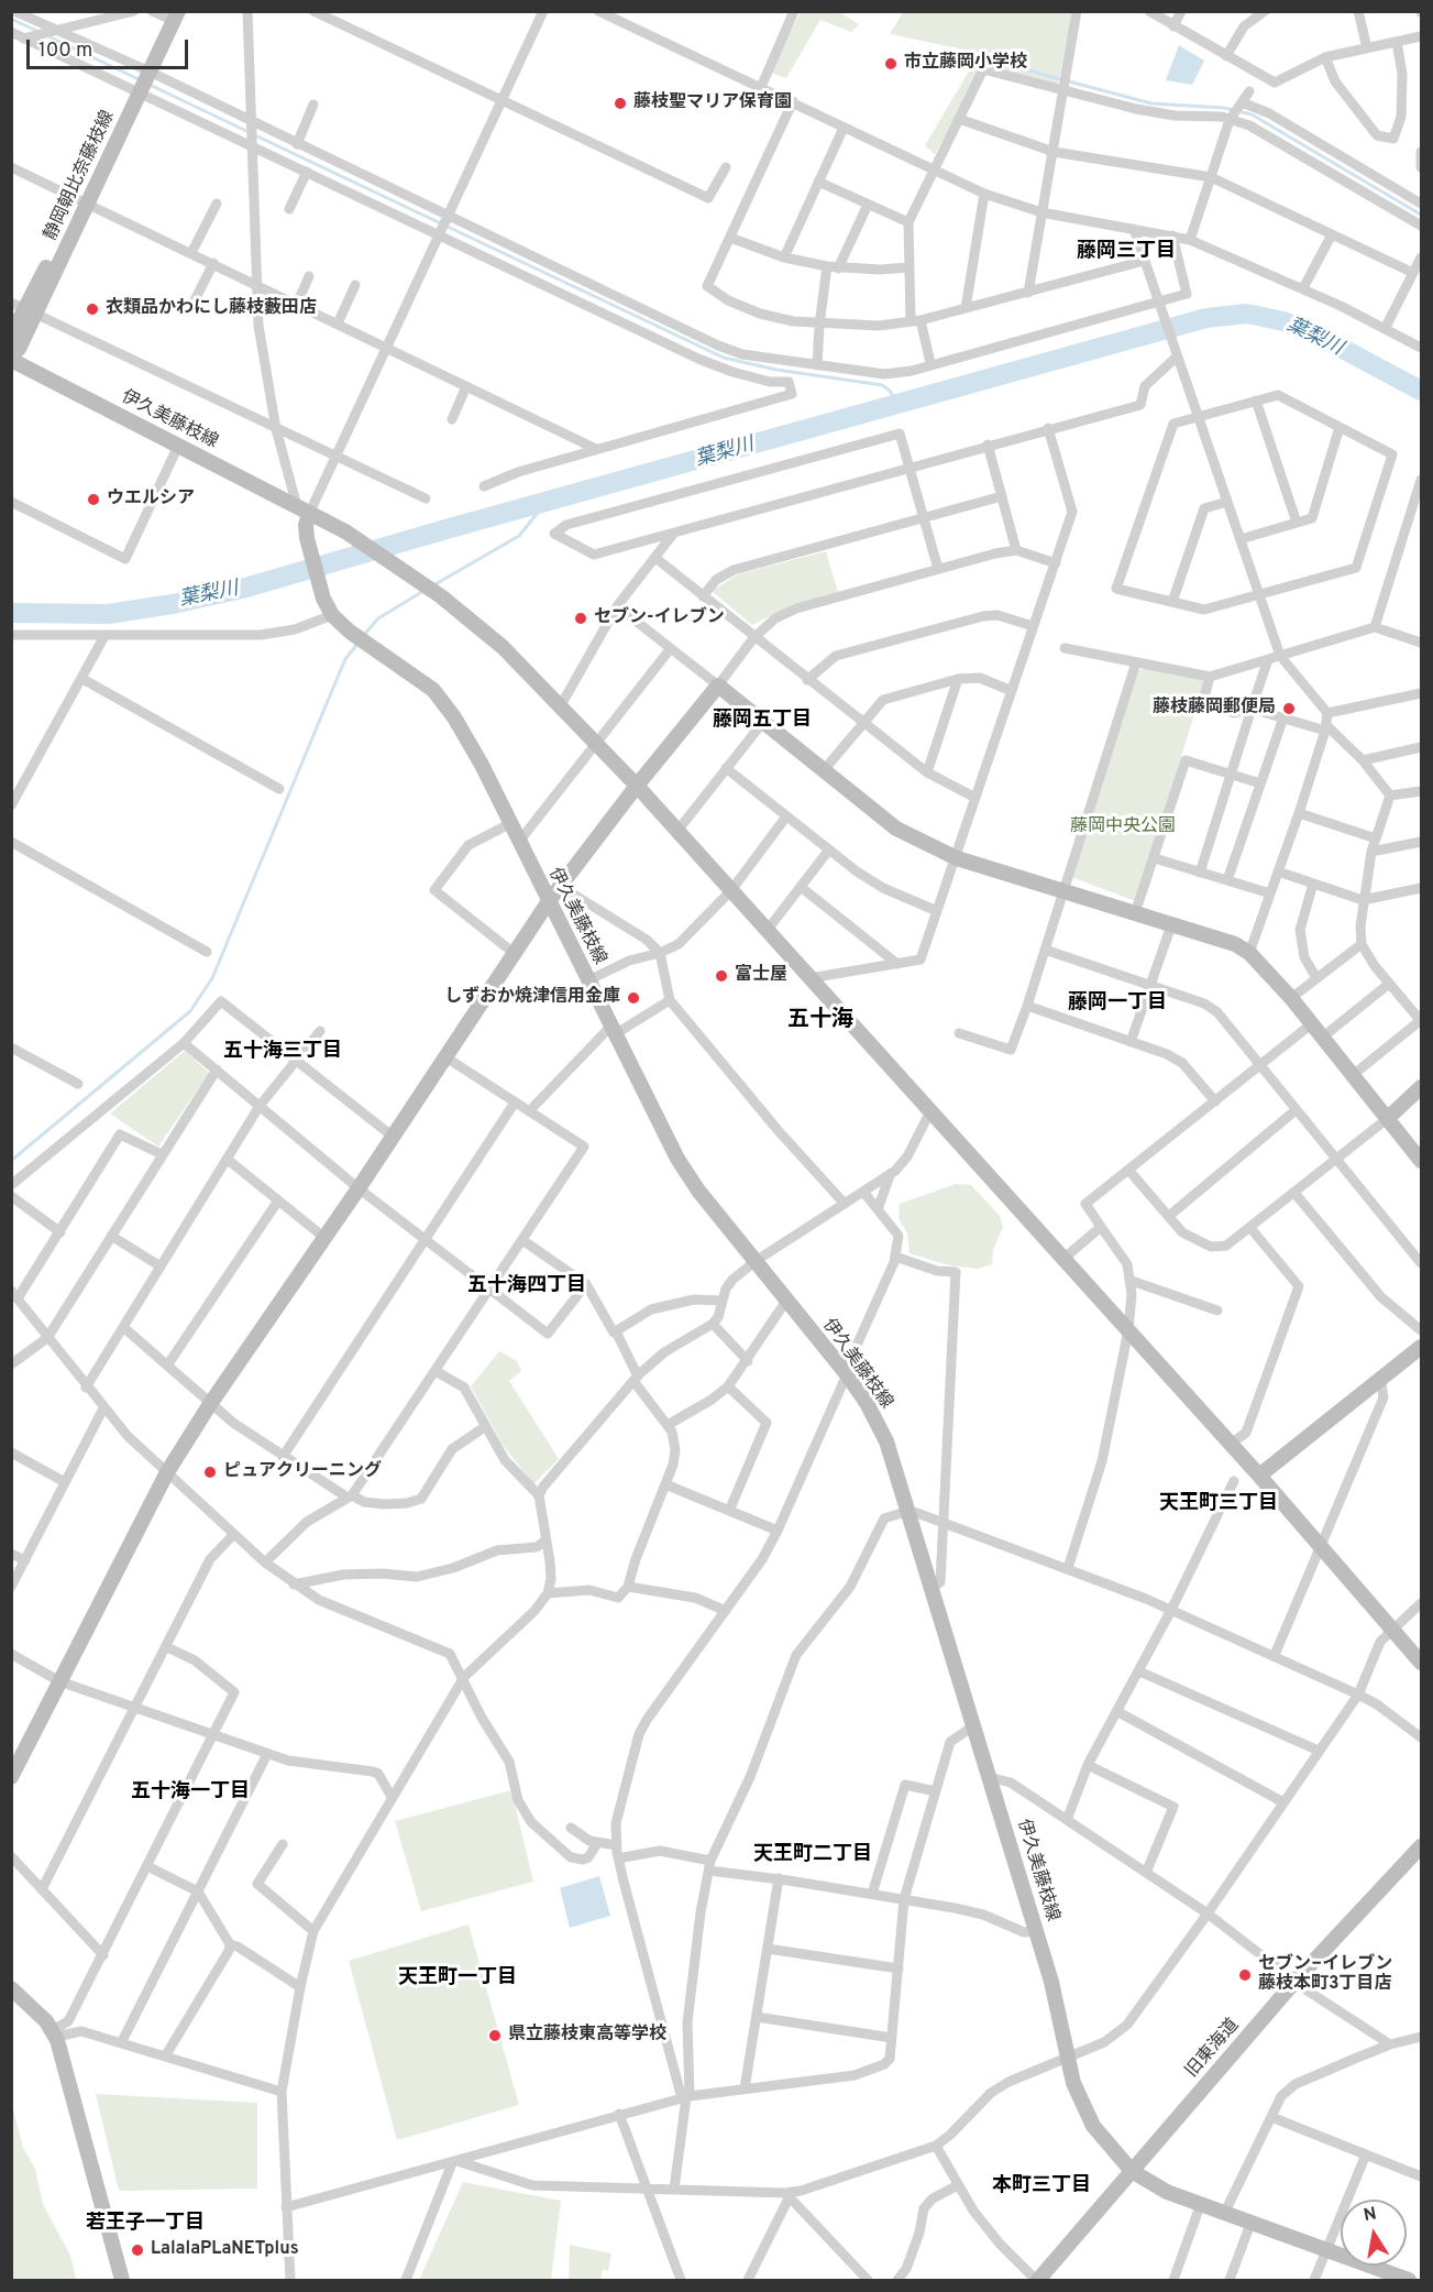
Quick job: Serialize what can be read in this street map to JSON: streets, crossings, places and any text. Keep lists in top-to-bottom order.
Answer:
{
  "streets": {
    "main road": ["静岡朝比奈藤枝線", "伊久美藤枝線", "旧東海道"]
  },
  "crossings": [
    ["伊久美藤枝線", "旧東海道"]
  ],
  "districts": [
    "藤岡三丁目",
    "藤岡五丁目",
    "藤岡一丁目",
    "五十海",
    "五十海三丁目",
    "五十海四丁目",
    "天王町三丁目",
    "五十海一丁目",
    "天王町二丁目",
    "天王町一丁目",
    "本町三丁目",
    "若王子一丁目"
  ],
  "water": ["葉梨川"],
  "parks": ["藤岡中央公園"],
  "places": [
    "市立藤岡小学校",
    "藤枝聖マリア保育園",
    "衣類品かわにし藤枝藪田店",
    "ウエルシア",
    "セブン-イレブン",
    "藤枝藤岡郵便局",
    "富士屋",
    "しずおか焼津信用金庫",
    "ピュアクリーニング",
    "セブン−イレブン 藤枝本町3丁目店",
    "県立藤枝東高等学校",
    "LalalaPLaNETplus"
  ],
  "scale_bar": "100 m",
  "north": "top"
}
